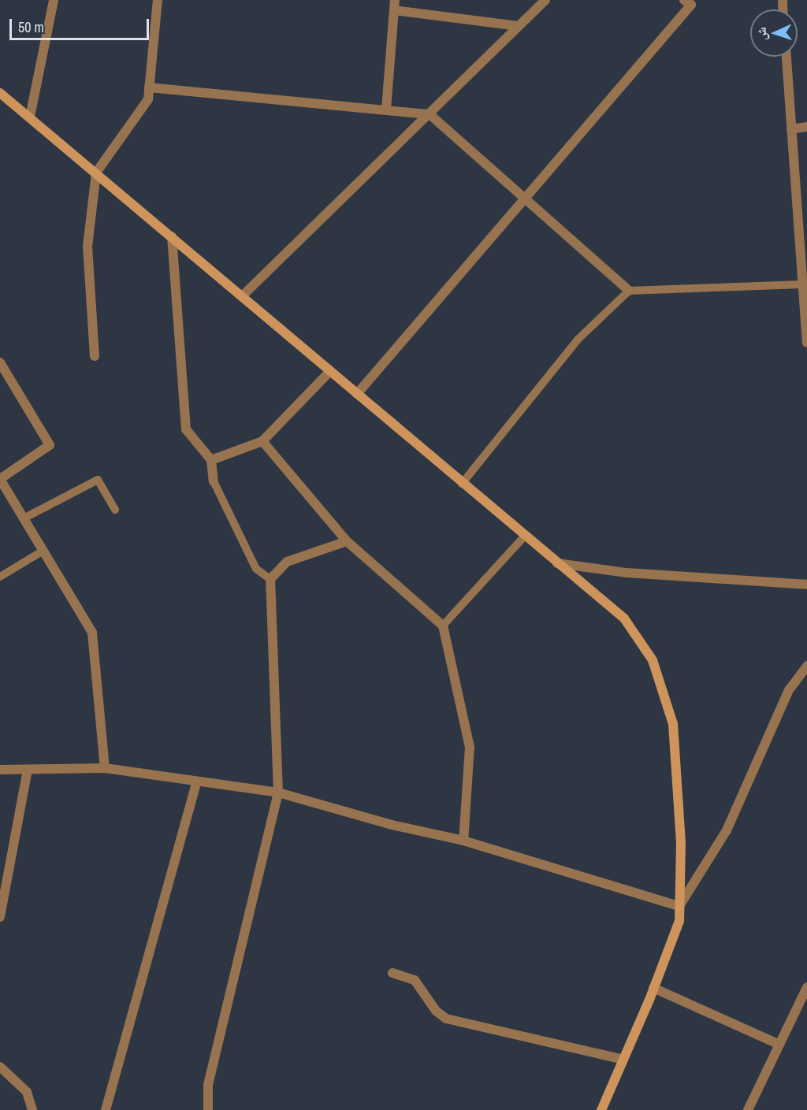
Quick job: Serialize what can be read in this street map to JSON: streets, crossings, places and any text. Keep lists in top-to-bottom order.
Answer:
{
  "scale_bar": "50 m",
  "north": "left"
}
